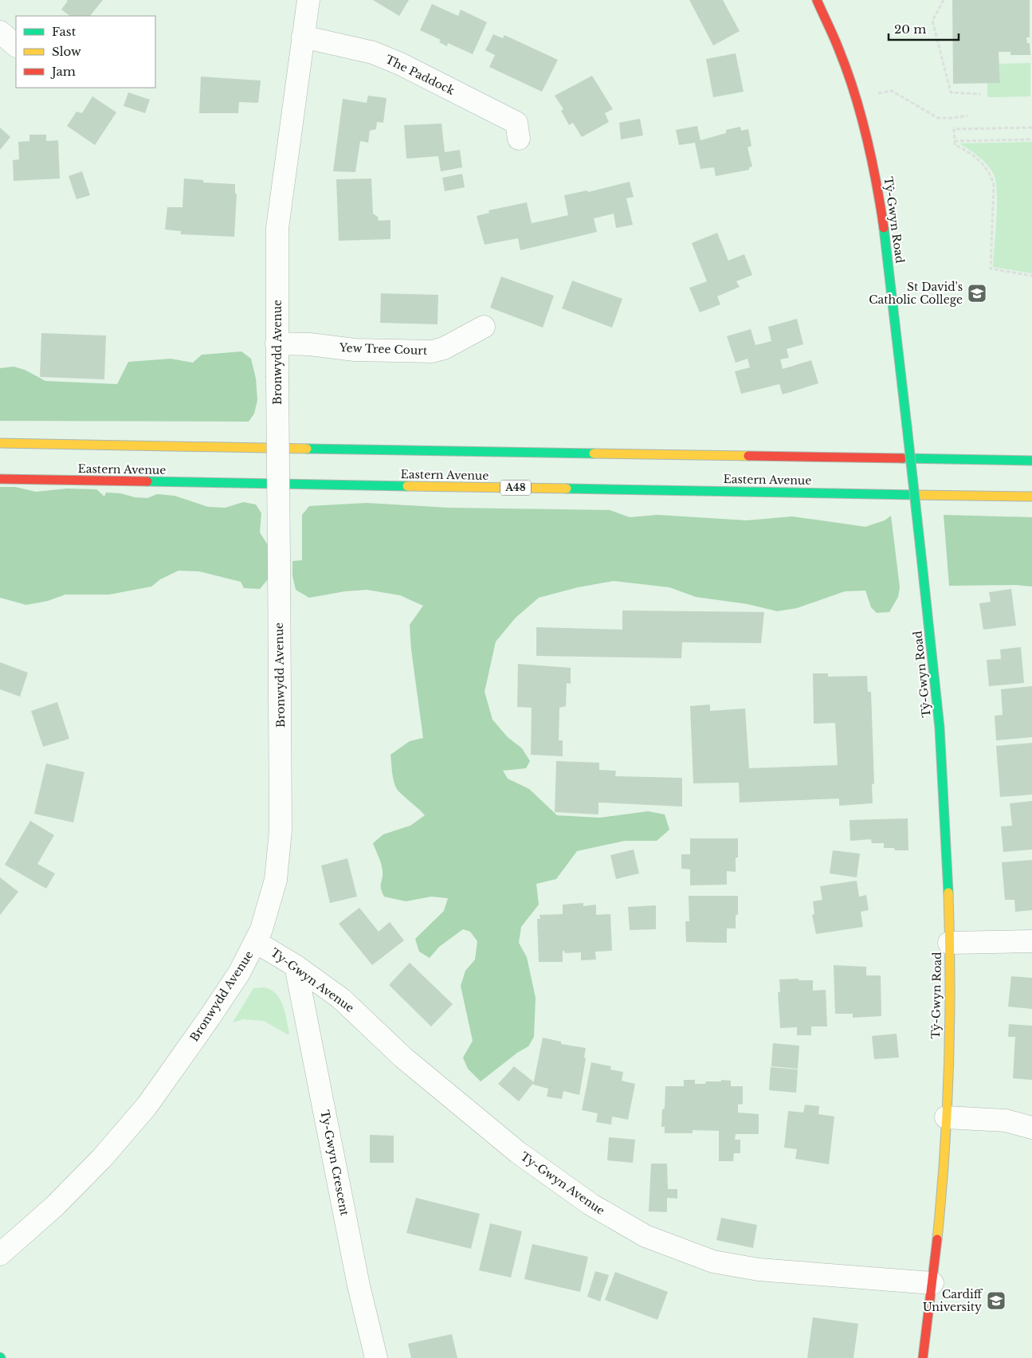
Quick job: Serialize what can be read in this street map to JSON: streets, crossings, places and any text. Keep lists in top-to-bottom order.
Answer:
{
  "streets": {
    "main road": ["Tŷ-Gwyn Road", "Eastern Avenue", "A48"],
    "street": [
      "The Paddock",
      "Yew Tree Court",
      "Bronwydd Avenue",
      "Ty-Gwyn Avenue",
      "Ty-Gwyn Crescent"
    ]
  },
  "crossings": [
    ["The Paddock", "Bronwydd Avenue"],
    ["Tŷ-Gwyn Road", "Ty-Gwyn Avenue"],
    ["Yew Tree Court", "Bronwydd Avenue"],
    ["Bronwydd Avenue", "Ty-Gwyn Avenue"],
    ["Ty-Gwyn Avenue", "Ty-Gwyn Crescent"]
  ],
  "places": {
    "school or university": ["St David's Catholic College", "Cardiff University"]
  },
  "legend": ["Fast", "Slow", "Jam"],
  "scale_bar": "20 m"
}
